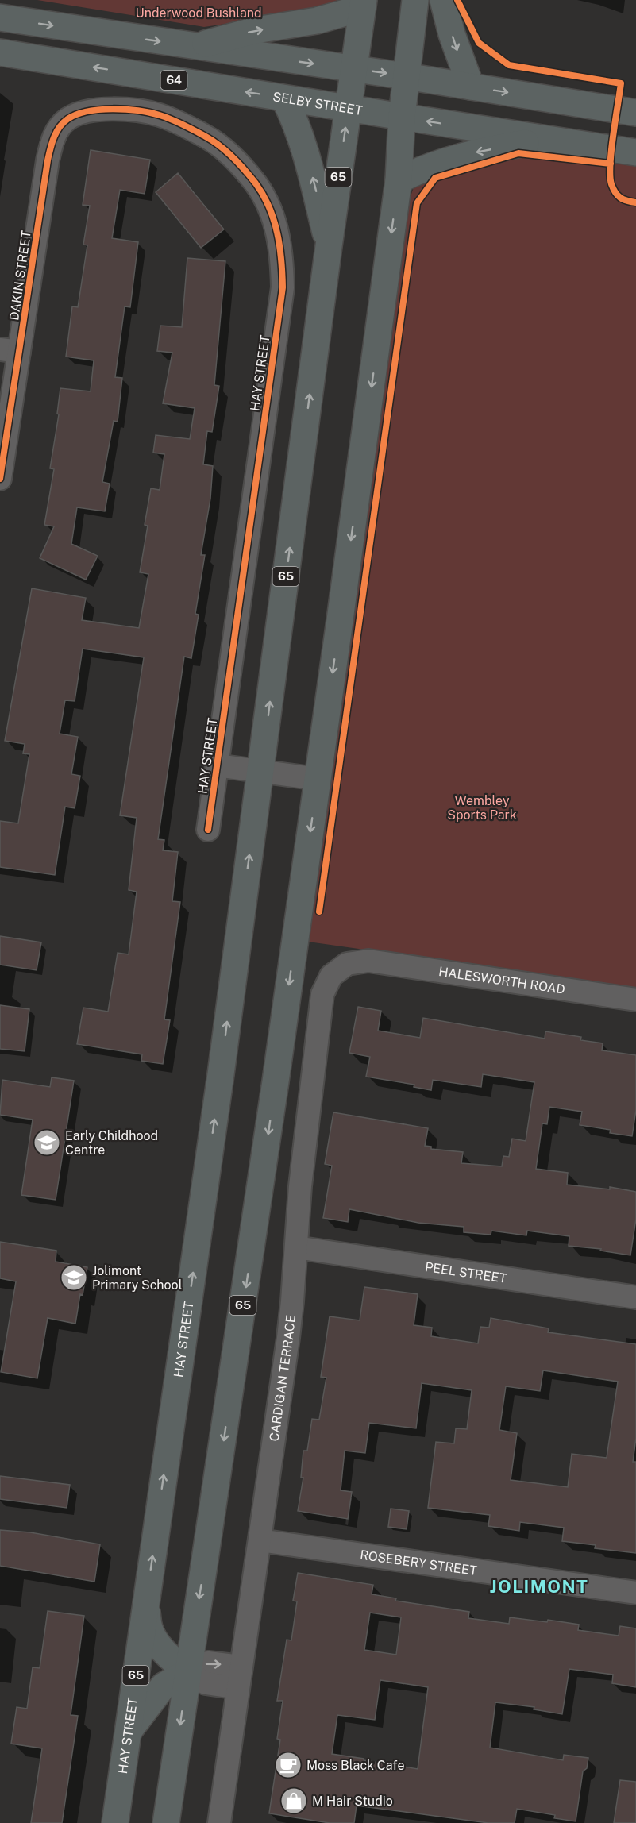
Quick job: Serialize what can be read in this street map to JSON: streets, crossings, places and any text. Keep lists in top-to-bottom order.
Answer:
{
  "streets": {
    "main road": [
      "64",
      "SELBY STREET",
      "65",
      "HAY STREET"
    ],
    "street": [
      "DAKIN STREET",
      "HALESWORTH ROAD",
      "PEEL STREET",
      "CARDIGAN TERRACE",
      "ROSEBERY STREET"
    ]
  },
  "crossings": [
    ["SELBY STREET", "65"],
    ["SELBY STREET", "HAY STREET"],
    ["65", "HAY STREET"],
    ["DAKIN STREET", "HAY STREET"],
    ["HALESWORTH ROAD", "CARDIGAN TERRACE"],
    ["PEEL STREET", "CARDIGAN TERRACE"],
    ["CARDIGAN TERRACE", "ROSEBERY STREET"]
  ],
  "districts": ["JOLIMONT"],
  "parks": ["Underwood Bushland", "Wembley Sports Park"],
  "places": {
    "school or university": ["Early Childhood Centre", "Jolimont Primary School"],
    "cafe": ["Moss Black Cafe"],
    "shop": ["M Hair Studio"]
  }
}
